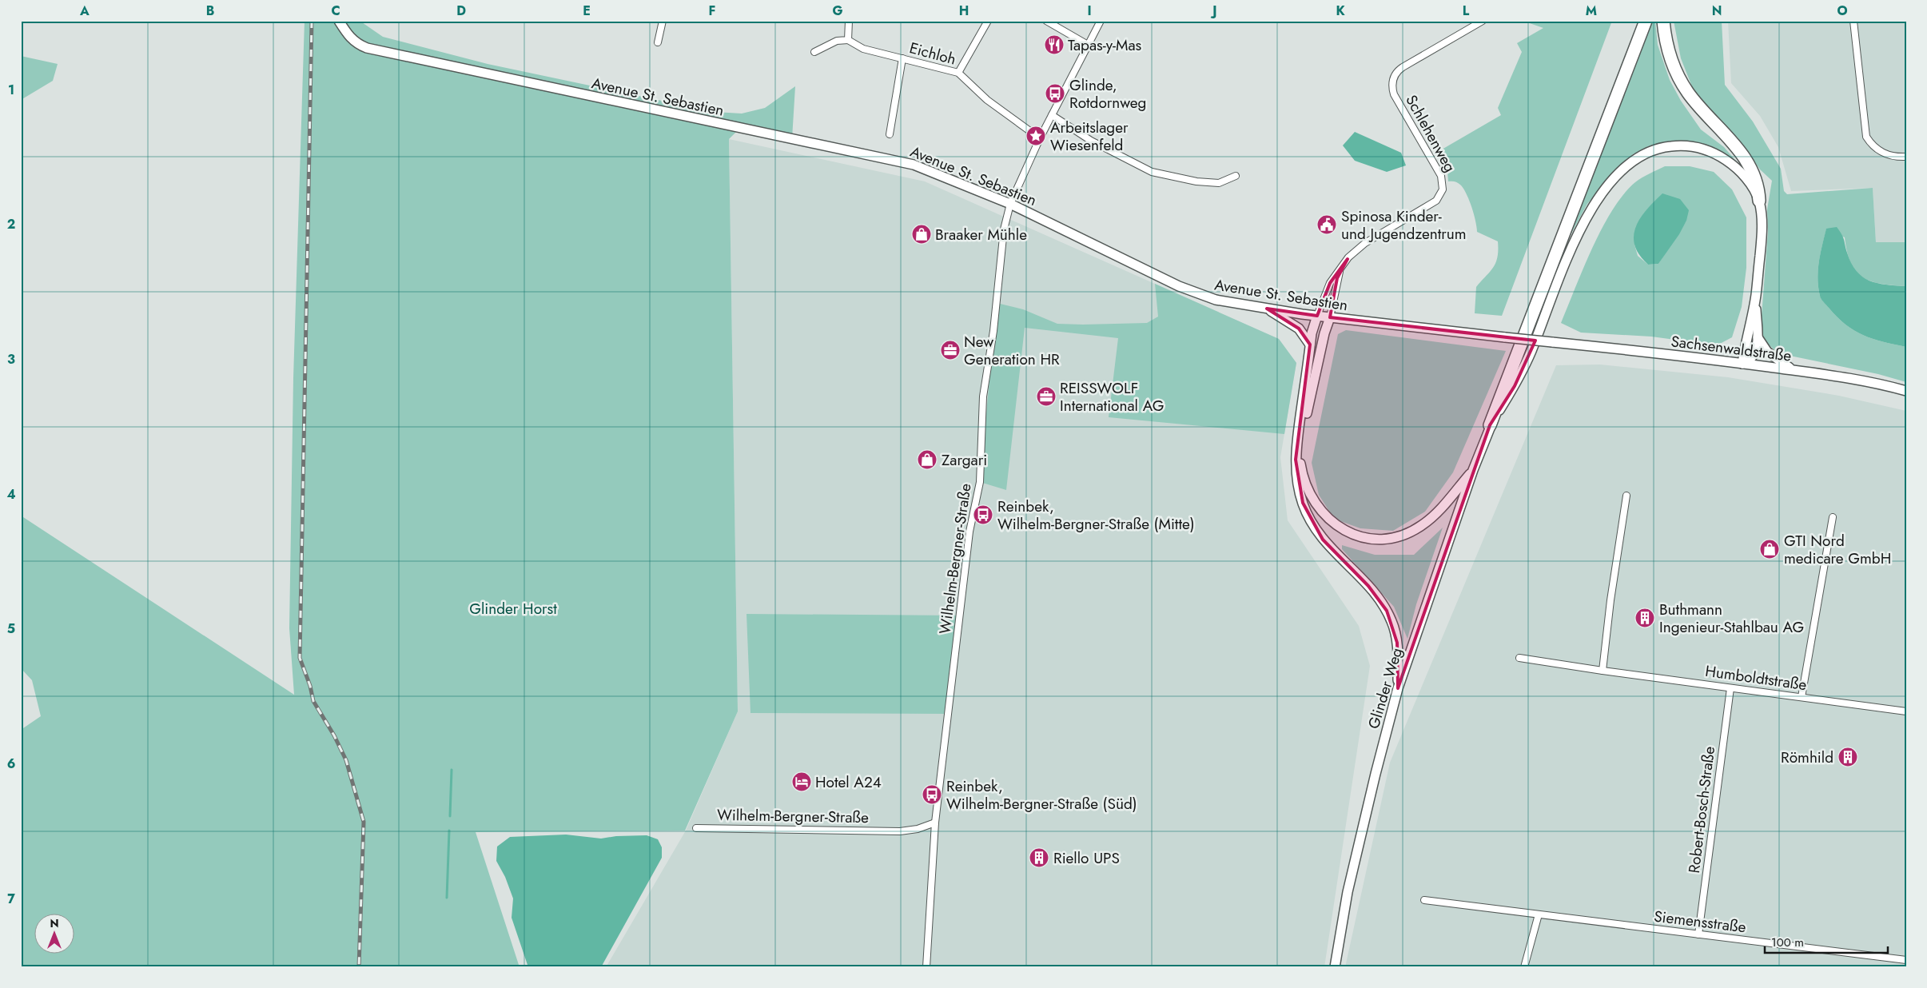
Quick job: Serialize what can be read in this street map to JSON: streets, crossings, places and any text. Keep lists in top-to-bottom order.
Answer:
{
  "streets": {
    "main road": ["Avenue St. Sebastien", "Sachsenwaldstraße", "Glinder Weg"],
    "street": [
      "Eichloh",
      "Schlehenweg",
      "Wilhelm-Bergner-Straße",
      "Humboldtstraße",
      "Robert-Bosch-Straße",
      "Siemensstraße"
    ]
  },
  "crossings": [
    ["Eichloh", "Wilhelm-Bergner-Straße"],
    ["Avenue St. Sebastien", "Schlehenweg"],
    ["Avenue St. Sebastien", "Sachsenwaldstraße"],
    ["Avenue St. Sebastien", "Wilhelm-Bergner-Straße"],
    ["Humboldtstraße", "Robert-Bosch-Straße"],
    ["Robert-Bosch-Straße", "Siemensstraße"]
  ],
  "parks": ["Glinder Horst"],
  "places": {
    "restaurant": ["Tapas-y-Mas"],
    "bus stop": ["Glinde, Rotdornweg", "Reinbek, Wilhelm-Bergner-Straße (Mitte)", "Reinbek, Wilhelm-Bergner-Straße (Süd)"],
    "place": ["Arbeitslager Wiesenfeld"],
    "public building": ["Spinosa Kinder- und Jugendzentrum"],
    "shop": ["Braaker Mühle", "Zargari", "GTI Nord medicare GmbH"],
    "office": ["New Generation HR", "REISSWOLF International AG"],
    "building": ["Buthmann Ingenieur-Stahlbau AG", "Römhild", "Riello UPS"],
    "hotel": ["Hotel A24"]
  },
  "scale_bar": "100 m",
  "north": "top",
  "grid": {
    "columns": [
      "A",
      "B",
      "C",
      "D",
      "E",
      "F",
      "G",
      "H",
      "I",
      "J",
      "K",
      "L",
      "M",
      "N",
      "O"
    ],
    "rows": [
      "1",
      "2",
      "3",
      "4",
      "5",
      "6",
      "7"
    ]
  }
}
